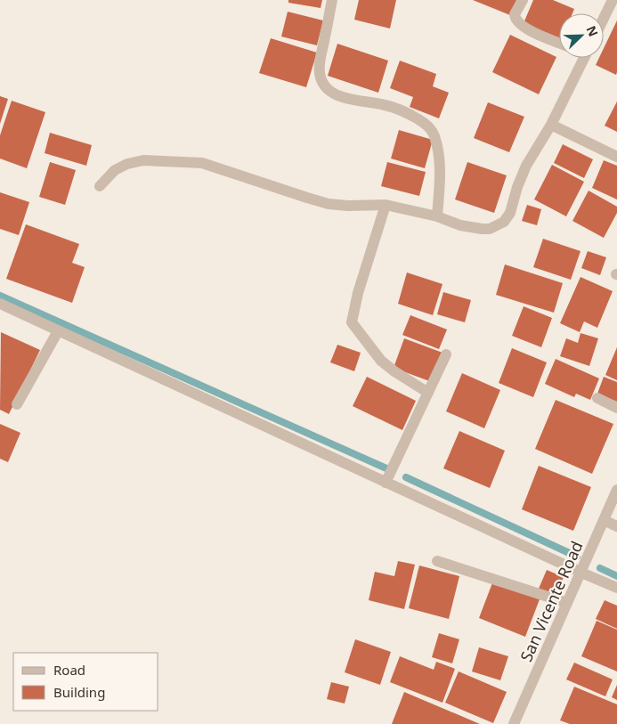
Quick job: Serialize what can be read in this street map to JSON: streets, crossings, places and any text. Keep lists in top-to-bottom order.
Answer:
{
  "streets": {
    "street": ["San Vicente Road"]
  },
  "legend": ["Road", "Building"],
  "north": "top right"
}
